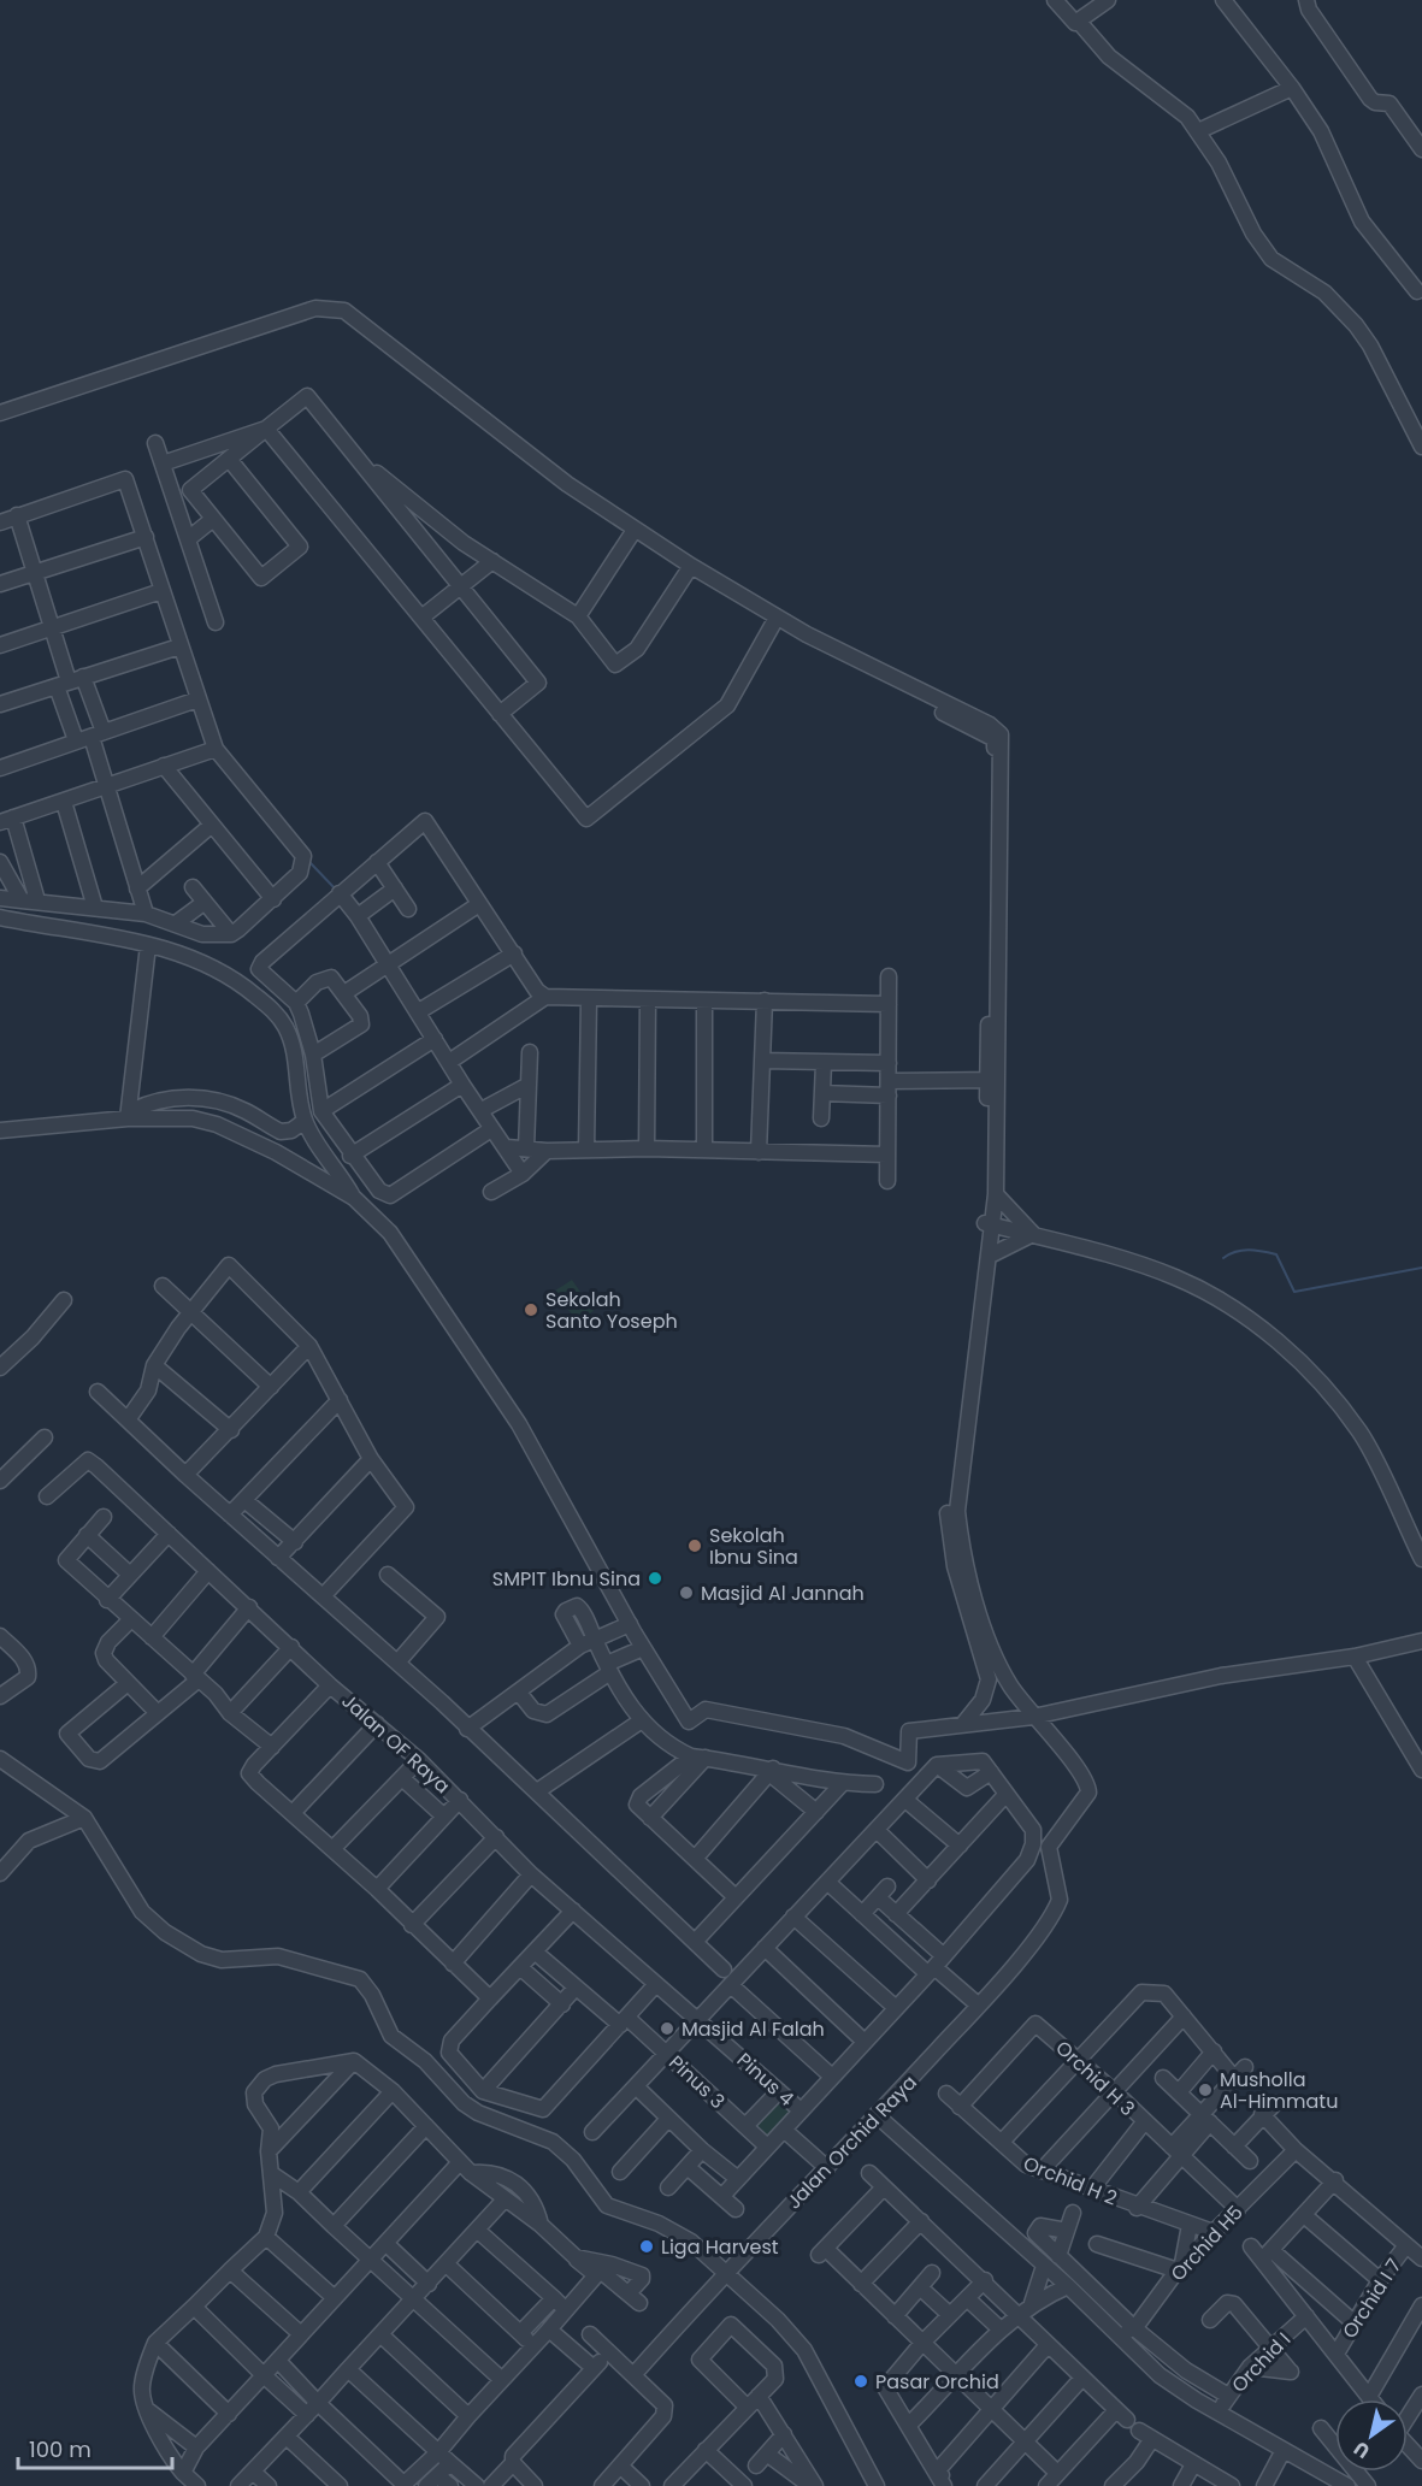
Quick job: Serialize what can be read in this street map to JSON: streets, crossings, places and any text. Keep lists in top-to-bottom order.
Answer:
{
  "streets": {
    "street": [
      "Jalan OF Raya",
      "Orchid H 3",
      "Pinus 4",
      "Pinus 3",
      "Jalan Orchid Raya",
      "Orchid H 2",
      "Orchid H5",
      "Orchid I 7",
      "Orchid I"
    ]
  },
  "crossings": [
    ["Jalan OF Raya", "Pinus 4"],
    ["Orchid H 3", "Orchid H 2"],
    ["Orchid H 3", "Orchid H5"],
    ["Orchid H 2", "Orchid H5"]
  ],
  "places": [
    "Sekolah Santo Yoseph",
    "Sekolah Ibnu Sina",
    "SMPIT Ibnu Sina",
    "Masjid Al Jannah",
    "Masjid Al Falah",
    "Musholla Al-Himmatu",
    "Liga Harvest",
    "Pasar Orchid"
  ],
  "scale_bar": "100 m",
  "north": "bottom left"
}
